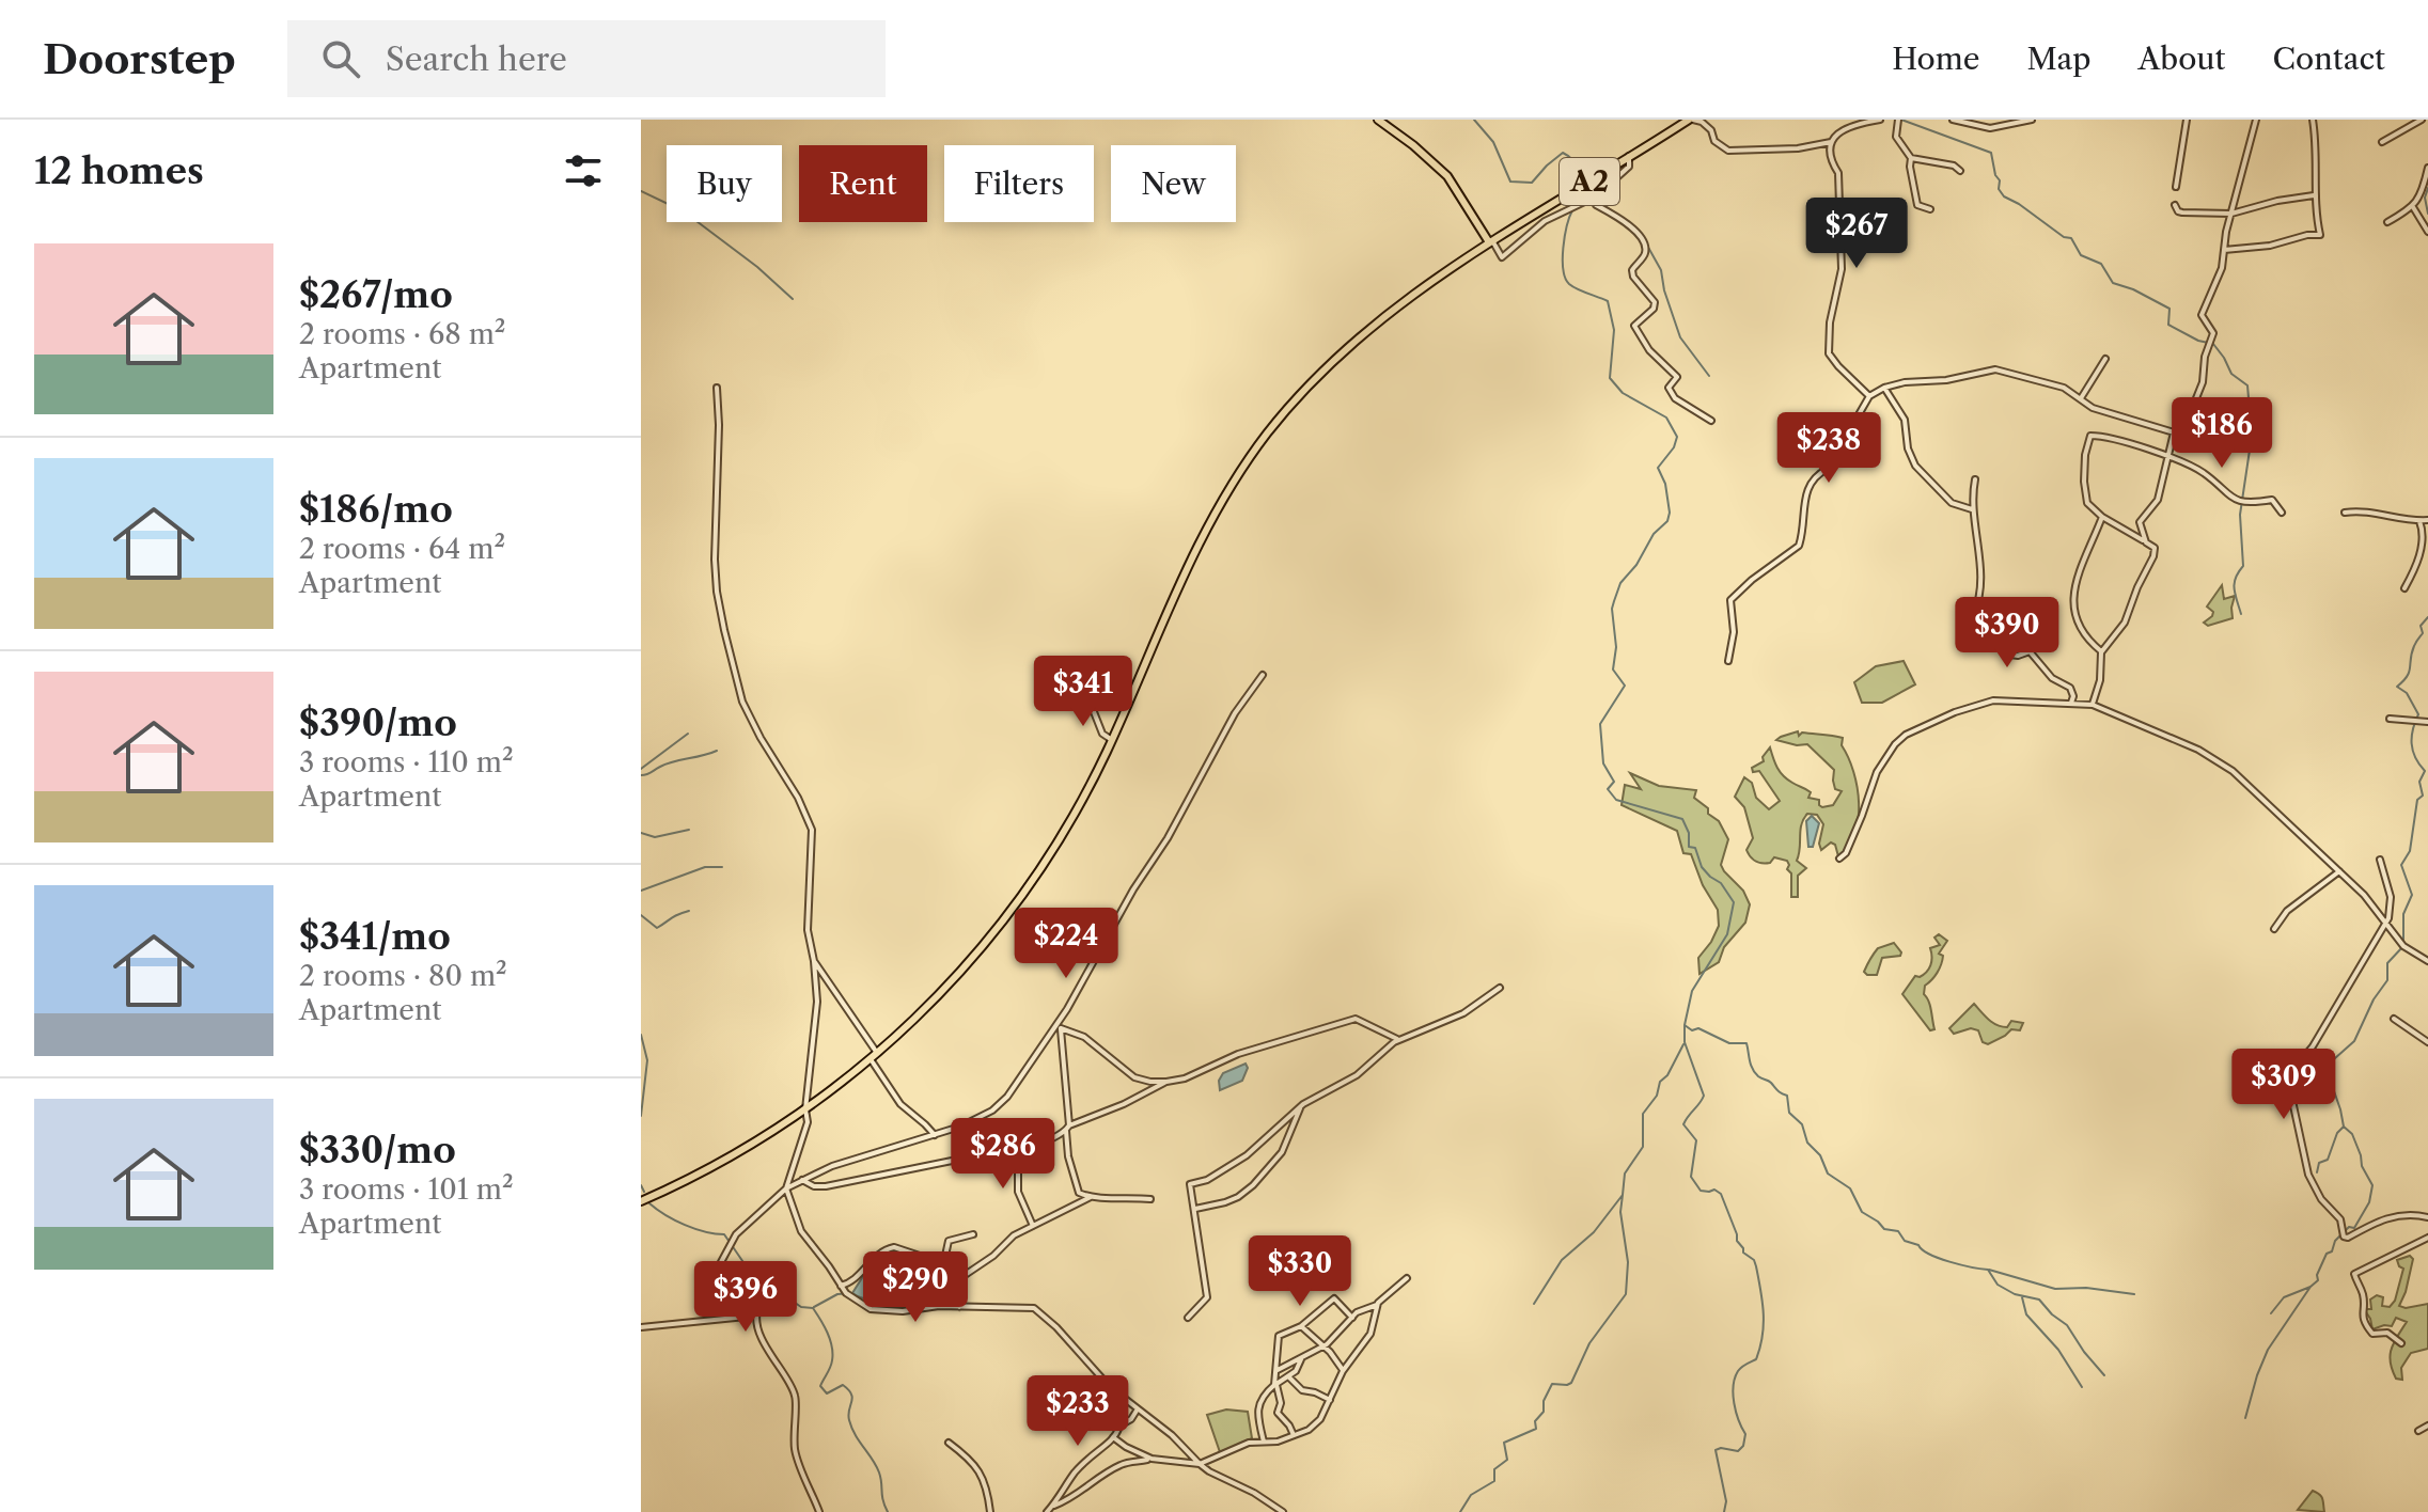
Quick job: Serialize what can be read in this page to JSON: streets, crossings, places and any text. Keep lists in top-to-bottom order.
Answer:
{
  "streets": {
    "main road": ["A2"]
  },
  "page": {
    "header": "Doorstep",
    "search": "Search here",
    "nav": [
      "Home",
      "Map",
      "About",
      "Contact"
    ],
    "heading": "12 homes",
    "chip": [
      "Buy",
      "Rent",
      "Filters",
      "New"
    ],
    "price": [
      "$267",
      "$186",
      "$238",
      "$390",
      "$341",
      "$224",
      "$309",
      "$286",
      "$330",
      "$290",
      "$396",
      "$233"
    ],
    "list": [
      {
        "name": "$267/mo",
        "note": "2 rooms · 68 m² · Apartment"
      },
      {
        "name": "$186/mo",
        "note": "2 rooms · 64 m² · Apartment"
      },
      {
        "name": "$390/mo",
        "note": "3 rooms · 110 m² · Apartment"
      },
      {
        "name": "$341/mo",
        "note": "2 rooms · 80 m² · Apartment"
      },
      {
        "name": "$330/mo",
        "note": "3 rooms · 101 m² · Apartment"
      }
    ]
  }
}
